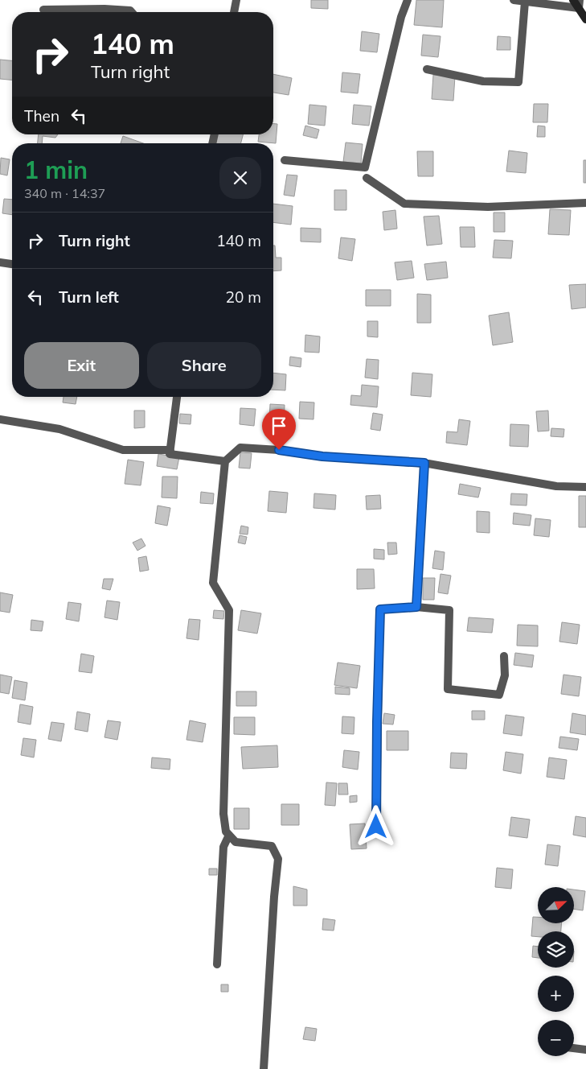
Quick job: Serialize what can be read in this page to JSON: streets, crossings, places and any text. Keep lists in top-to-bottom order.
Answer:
{
  "north": "top right",
  "page": {
    "turn": ["140 m", "Turn right"],
    "then": "Then",
    "heading": ["1 min", "340 m · 14:37"],
    "list": [
      {
        "name": "Turn right",
        "value": "140 m"
      },
      {
        "name": "Turn left",
        "value": "20 m"
      }
    ],
    "buttons": ["Exit", "Share"],
    "map_buttons": ["+", "−"]
  }
}
